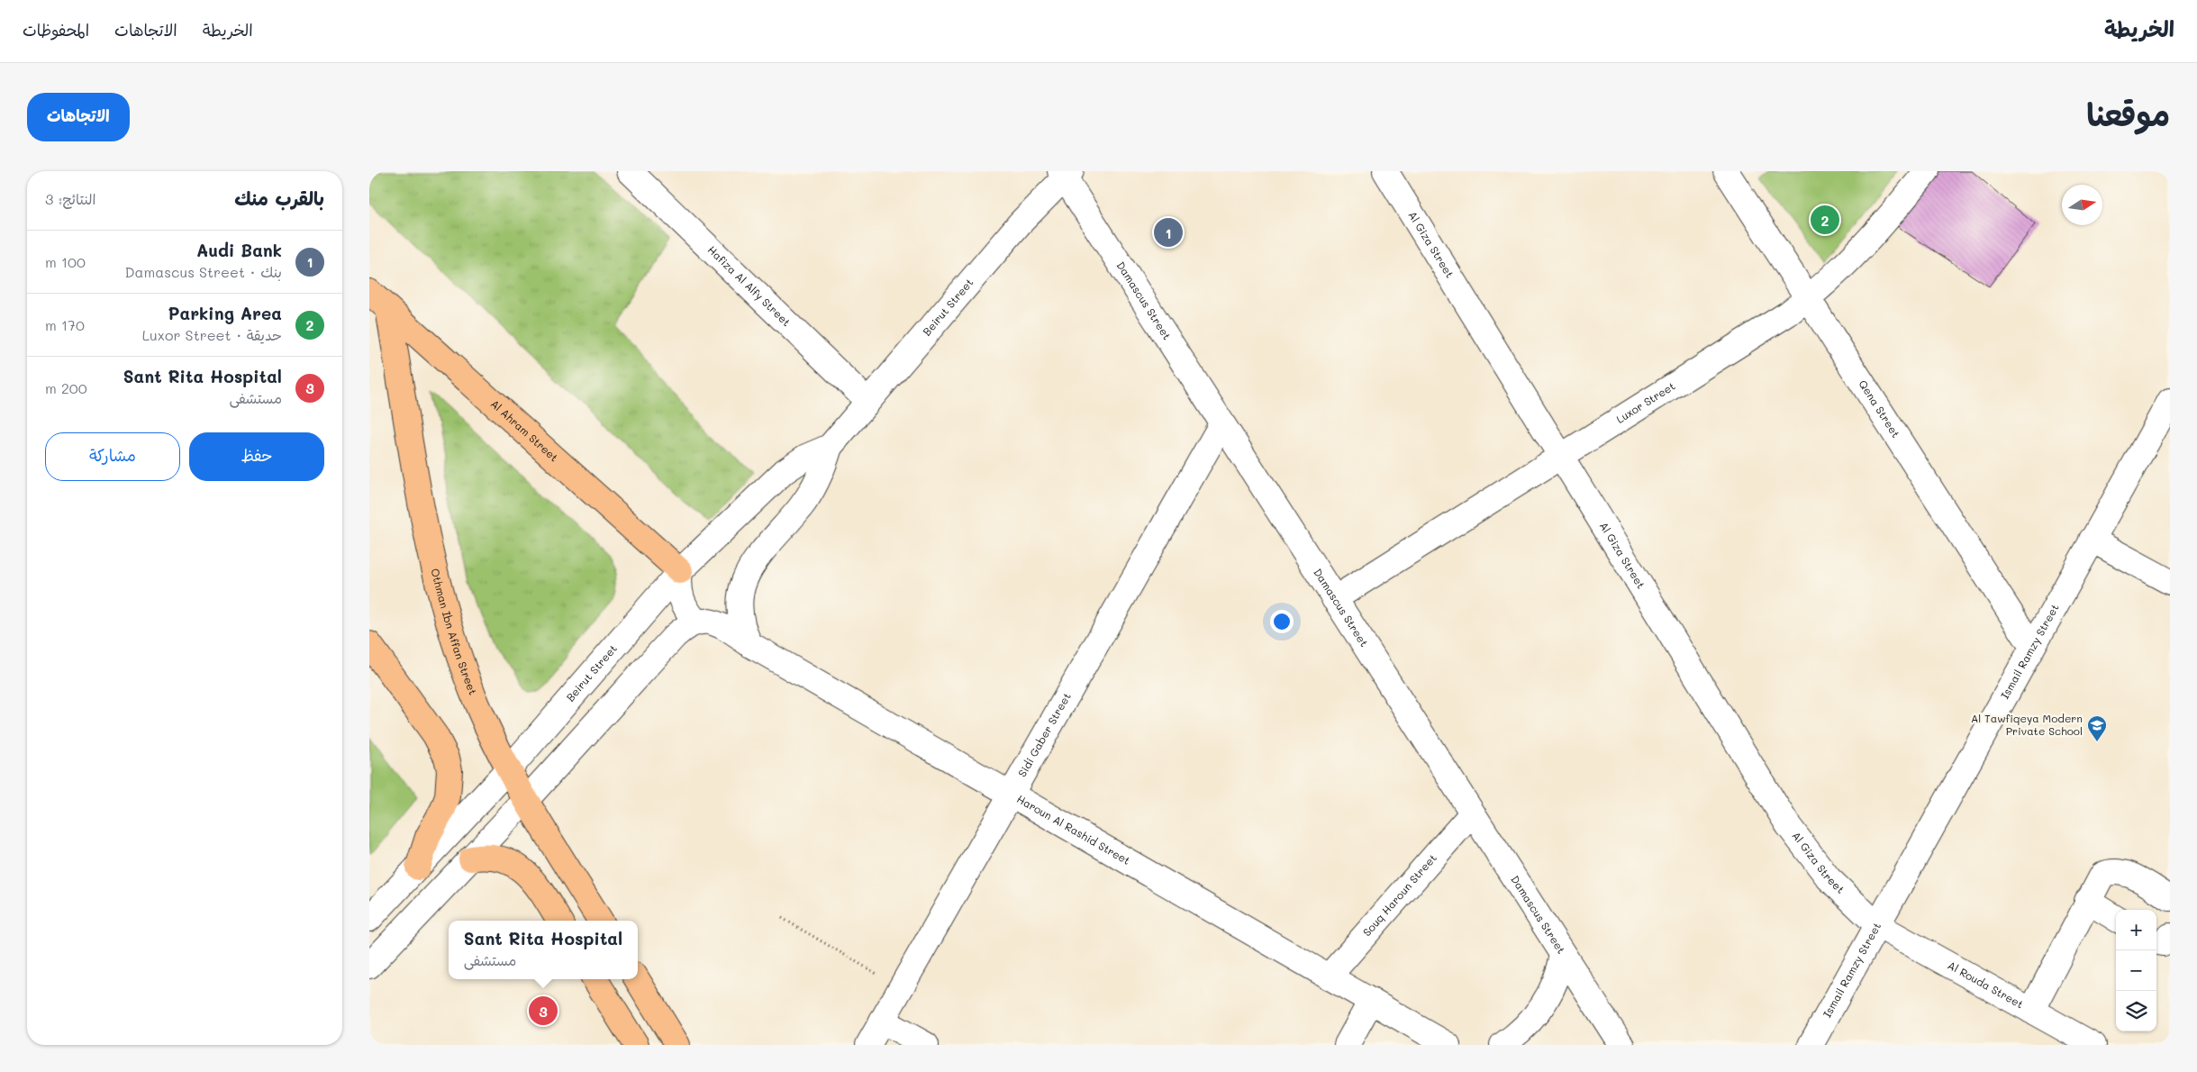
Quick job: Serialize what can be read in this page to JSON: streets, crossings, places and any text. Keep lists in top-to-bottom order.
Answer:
{
  "streets": {
    "main road": ["Al Ahram Street", "Othman Ibn Affan Street"],
    "street": [
      "Al Giza Street",
      "Hafiza Al Alfy Street",
      "Damascus Street",
      "Beirut Street",
      "Luxor Street",
      "Qena Street",
      "Ismail Ramzy Street",
      "Sidi Gaber Street",
      "Haroun Al Rashid Street",
      "Souq Haroun Street",
      "Al Rouda Street"
    ]
  },
  "crossings": [
    ["Al Giza Street", "Luxor Street"],
    ["Al Giza Street", "Ismail Ramzy Street"],
    ["Al Giza Street", "Al Rouda Street"],
    ["Hafiza Al Alfy Street", "Beirut Street"],
    ["Damascus Street", "Beirut Street"],
    ["Damascus Street", "Luxor Street"],
    ["Damascus Street", "Sidi Gaber Street"],
    ["Damascus Street", "Souq Haroun Street"],
    ["Beirut Street", "Al Ahram Street"],
    ["Beirut Street", "Othman Ibn Affan Street"],
    ["Beirut Street", "Haroun Al Rashid Street"],
    ["Luxor Street", "Qena Street"],
    ["Qena Street", "Ismail Ramzy Street"],
    ["Al Ahram Street", "Othman Ibn Affan Street"],
    ["Ismail Ramzy Street", "Al Rouda Street"],
    ["Sidi Gaber Street", "Haroun Al Rashid Street"],
    ["Haroun Al Rashid Street", "Souq Haroun Street"]
  ],
  "places": {
    "school or university": ["Al Tawfiqeya Modern Private School"]
  },
  "north": "right",
  "page": {
    "header": "الخريطة",
    "nav": ["الخريطة", "الاتجاهات", "المحفوظات"],
    "title": "موقعنا",
    "buttons": [
      "الاتجاهات",
      ["حفظ", "مشاركة"]
    ],
    "heading": ["بالقرب منك", "النتائج: 3"],
    "pins": ["2", "1", "3"],
    "list": [
      {
        "mark": "1",
        "name": "Audi Bank",
        "note": "بنك · Damascus Street",
        "value": "100 m"
      },
      {
        "mark": "2",
        "name": "Parking Area",
        "note": "حديقة · Luxor Street",
        "value": "170 m"
      },
      {
        "mark": "3",
        "name": "Sant Rita Hospital",
        "note": "مستشفى",
        "value": "200 m"
      }
    ],
    "map_buttons": ["+", "−"],
    "popup": ["Sant Rita Hospital", "مستشفى"]
  }
}
